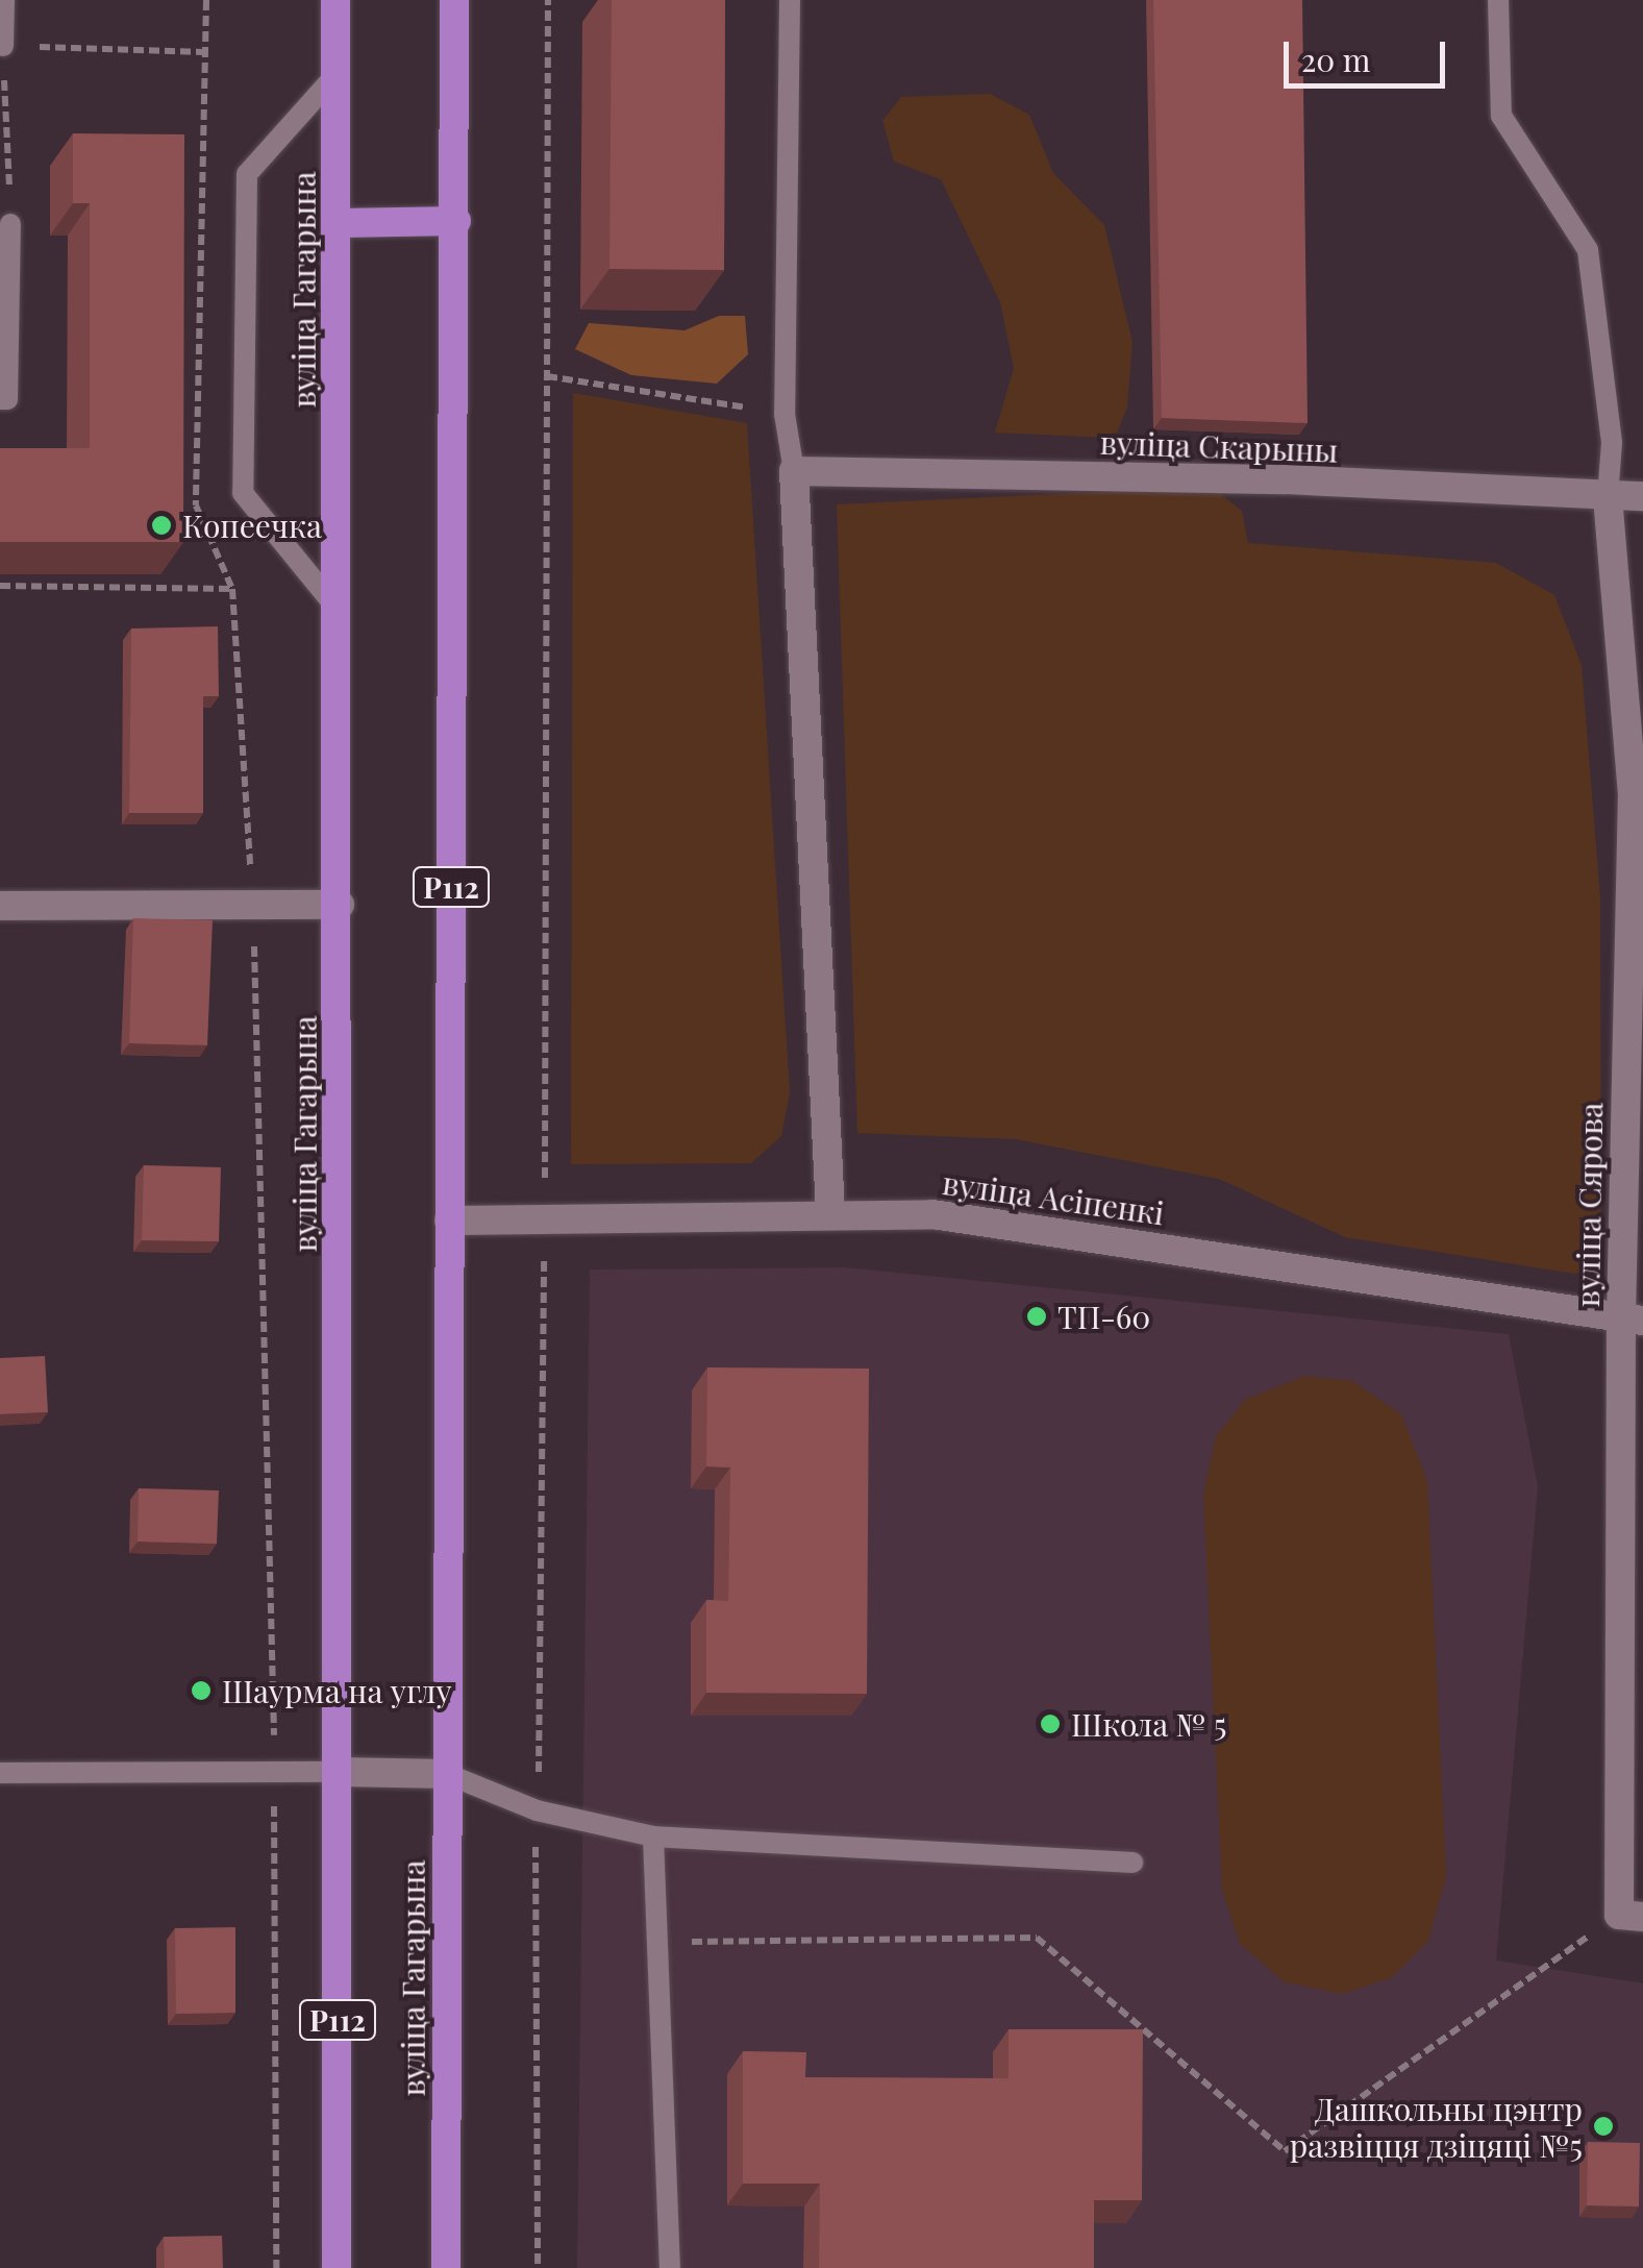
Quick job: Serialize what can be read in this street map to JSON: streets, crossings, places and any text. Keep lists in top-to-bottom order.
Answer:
{
  "streets": {
    "main road": ["вуліца Гагарына", "Р112"],
    "street": ["вуліца Скарыны", "вуліца Асіпенкі", "вуліца Сярова"]
  },
  "crossings": [
    ["вуліца Гагарына", "вуліца Асіпенкі"],
    ["вуліца Скарыны", "вуліца Сярова"],
    ["вуліца Асіпенкі", "вуліца Сярова"]
  ],
  "places": [
    "Копеечка",
    "ТП-60",
    "Шаурма на углу",
    "Школа № 5",
    "Дашкольны цэнтр развіцця дзіцяці №5"
  ],
  "scale_bar": "20 m"
}
